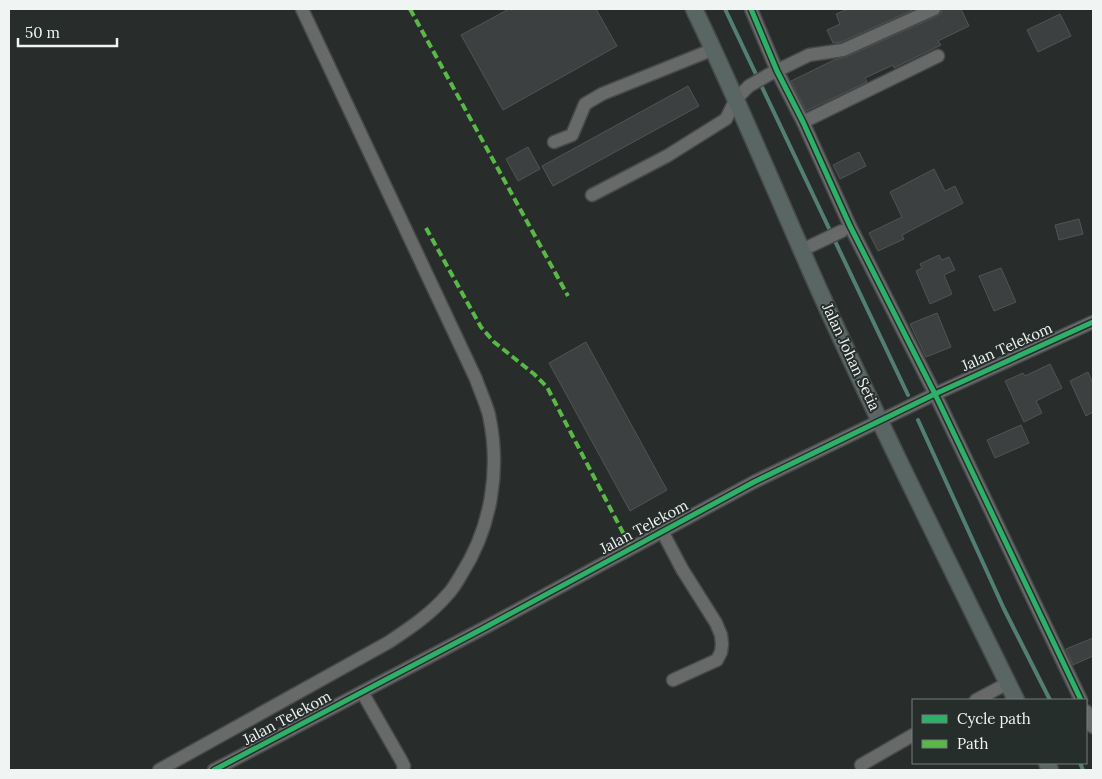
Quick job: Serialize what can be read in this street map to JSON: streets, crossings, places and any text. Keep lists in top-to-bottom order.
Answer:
{
  "streets": {
    "main road": ["Jalan Johan Setia"],
    "street": ["Jalan Telekom"]
  },
  "crossings": [
    ["Jalan Telekom", "Jalan Johan Setia"]
  ],
  "legend": ["Cycle path", "Path"],
  "scale_bar": "50 m"
}
